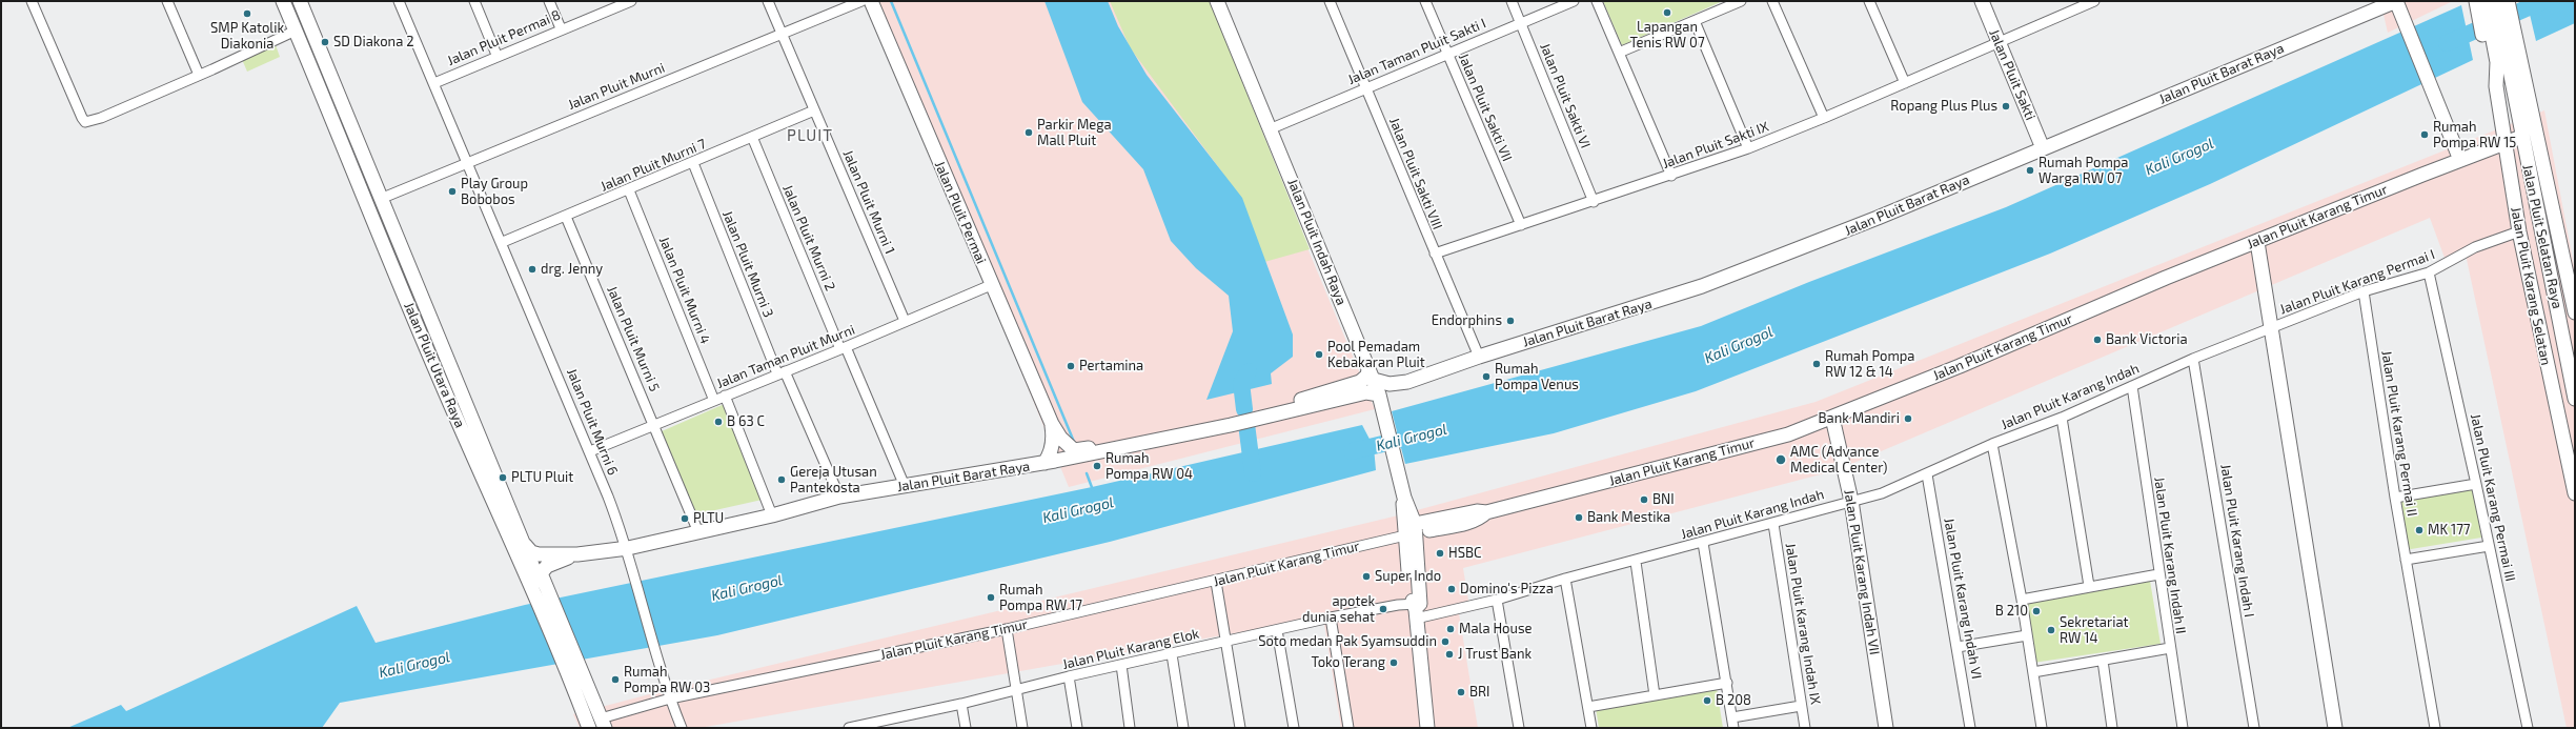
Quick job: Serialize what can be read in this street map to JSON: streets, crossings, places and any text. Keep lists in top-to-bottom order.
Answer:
{
  "streets": {
    "street": [
      "Jalan Pluit Permai 8",
      "Jalan Taman Pluit Sakti I",
      "Jalan Pluit Barat Raya",
      "Jalan Pluit Sakti",
      "Jalan Pluit Murni",
      "Jalan Pluit Sakti VI",
      "Jalan Pluit Sakti VII",
      "Jalan Pluit Sakti IX",
      "Jalan Pluit Murni 7",
      "Jalan Pluit Sakti VIII",
      "Jalan Pluit Murni 1",
      "Jalan Pluit Permai",
      "Jalan Pluit Karang Timur",
      "Jalan Pluit Selatan Raya",
      "Jalan Pluit Murni 2",
      "Jalan Pluit Indah Raya",
      "Jalan Pluit Murni 3",
      "Jalan Pluit Karang Permai I",
      "Jalan Pluit Karang Selatan",
      "Jalan Pluit Murni 4",
      "Jalan Pluit Murni 5",
      "Jalan Taman Pluit Murni",
      "Jalan Pluit Utara Raya",
      "Jalan Pluit Karang Indah",
      "Jalan Pluit Murni 6",
      "Jalan Pluit Karang Permai II",
      "Jalan Pluit Karang Permai III",
      "Jalan Pluit Karang Indah I",
      "Jalan Pluit Karang Indah II",
      "Jalan Pluit Karang Indah VII",
      "Jalan Pluit Karang Indah VI",
      "Jalan Pluit Karang Indah IX",
      "Jalan Pluit Karang Elok"
    ]
  },
  "crossings": [
    ["Jalan Pluit Permai 8", "Jalan Pluit Murni 6"],
    ["Jalan Taman Pluit Sakti I", "Jalan Pluit Sakti VI"],
    ["Jalan Taman Pluit Sakti I", "Jalan Pluit Sakti VII"],
    ["Jalan Taman Pluit Sakti I", "Jalan Pluit Sakti VIII"],
    ["Jalan Taman Pluit Sakti I", "Jalan Pluit Indah Raya"],
    ["Jalan Pluit Barat Raya", "Jalan Pluit Sakti"],
    ["Jalan Pluit Barat Raya", "Jalan Pluit Sakti VIII"],
    ["Jalan Pluit Barat Raya", "Jalan Pluit Permai"],
    ["Jalan Pluit Barat Raya", "Jalan Pluit Murni 2"],
    ["Jalan Pluit Barat Raya", "Jalan Pluit Indah Raya"],
    ["Jalan Pluit Barat Raya", "Jalan Pluit Murni 3"],
    ["Jalan Pluit Barat Raya", "Jalan Pluit Murni 5"],
    ["Jalan Pluit Barat Raya", "Jalan Pluit Utara Raya"],
    ["Jalan Pluit Barat Raya", "Jalan Pluit Murni 6"],
    ["Jalan Pluit Sakti", "Jalan Pluit Sakti IX"],
    ["Jalan Pluit Murni", "Jalan Pluit Murni 1"],
    ["Jalan Pluit Murni", "Jalan Pluit Utara Raya"],
    ["Jalan Pluit Murni", "Jalan Pluit Murni 6"],
    ["Jalan Pluit Sakti VI", "Jalan Pluit Sakti IX"],
    ["Jalan Pluit Sakti VII", "Jalan Pluit Sakti IX"],
    ["Jalan Pluit Sakti IX", "Jalan Pluit Sakti VIII"],
    ["Jalan Pluit Murni 7", "Jalan Pluit Murni 1"],
    ["Jalan Pluit Murni 7", "Jalan Pluit Murni 2"],
    ["Jalan Pluit Murni 7", "Jalan Pluit Murni 3"],
    ["Jalan Pluit Murni 7", "Jalan Pluit Murni 4"],
    ["Jalan Pluit Murni 7", "Jalan Pluit Murni 5"],
    ["Jalan Pluit Murni 7", "Jalan Pluit Murni 6"],
    ["Jalan Pluit Murni 1", "Jalan Taman Pluit Murni"],
    ["Jalan Pluit Permai", "Jalan Taman Pluit Murni"],
    ["Jalan Pluit Karang Timur", "Jalan Pluit Selatan Raya"],
    ["Jalan Pluit Karang Timur", "Jalan Pluit Indah Raya"],
    ["Jalan Pluit Karang Timur", "Jalan Pluit Karang Selatan"],
    ["Jalan Pluit Karang Timur", "Jalan Pluit Utara Raya"],
    ["Jalan Pluit Karang Timur", "Jalan Pluit Murni 6"],
    ["Jalan Pluit Karang Timur", "Jalan Pluit Karang Indah VII"],
    ["Jalan Pluit Selatan Raya", "Jalan Pluit Karang Selatan"],
    ["Jalan Pluit Murni 2", "Jalan Taman Pluit Murni"],
    ["Jalan Pluit Indah Raya", "Jalan Pluit Karang Indah"],
    ["Jalan Pluit Indah Raya", "Jalan Pluit Karang Elok"],
    ["Jalan Pluit Murni 3", "Jalan Taman Pluit Murni"],
    ["Jalan Pluit Karang Permai I", "Jalan Pluit Karang Selatan"],
    ["Jalan Pluit Karang Permai I", "Jalan Pluit Karang Indah"],
    ["Jalan Pluit Karang Permai I", "Jalan Pluit Karang Permai II"],
    ["Jalan Pluit Karang Permai I", "Jalan Pluit Karang Permai III"],
    ["Jalan Pluit Murni 4", "Jalan Taman Pluit Murni"],
    ["Jalan Pluit Murni 5", "Jalan Taman Pluit Murni"],
    ["Jalan Taman Pluit Murni", "Jalan Pluit Murni 6"],
    ["Jalan Pluit Karang Indah", "Jalan Pluit Karang Indah I"],
    ["Jalan Pluit Karang Indah", "Jalan Pluit Karang Indah II"],
    ["Jalan Pluit Karang Indah", "Jalan Pluit Karang Indah VII"],
    ["Jalan Pluit Karang Indah", "Jalan Pluit Karang Indah VI"],
    ["Jalan Pluit Karang Indah", "Jalan Pluit Karang Indah IX"],
    ["Jalan Pluit Karang Indah", "Jalan Pluit Karang Elok"]
  ],
  "districts": ["PLUIT"],
  "water": ["Kali Grogol"],
  "places": [
    "Lapangan Tenis RW 07",
    "SMP Katolik Diakonia",
    "SD Diakona 2",
    "Ropang Plus Plus",
    "Parkir Mega Mall Pluit",
    "Rumah Pompa RW 15",
    "Rumah Pompa Warga RW 07",
    "Play Group Bobobos",
    "drg. Jenny",
    "Endorphins",
    "Bank Victoria",
    "Pool Pemadam Kebakaran Pluit",
    "Rumah Pompa RW 12 & 14",
    "Pertamina",
    "Rumah Pompa Venus",
    "Bank Mandiri",
    "B 63 C",
    "AMC (Advance Medical Center)",
    "Rumah Pompa RW 04",
    "PLTU Pluit",
    "Gereja Utusan Pantekosta",
    "BNI",
    "Bank Mestika",
    "PLTU",
    "MK 177",
    "HSBC",
    "Super Indo",
    "Domino's Pizza",
    "Rumah Pompa RW 17",
    "apotek dunia sehat",
    "B 210",
    "Mala House",
    "Sekretariat RW 14",
    "Soto medan Pak Syamsuddin",
    "J Trust Bank",
    "Toko Terang",
    "Rumah Pompa RW 03",
    "BRI",
    "B 208"
  ]
}
